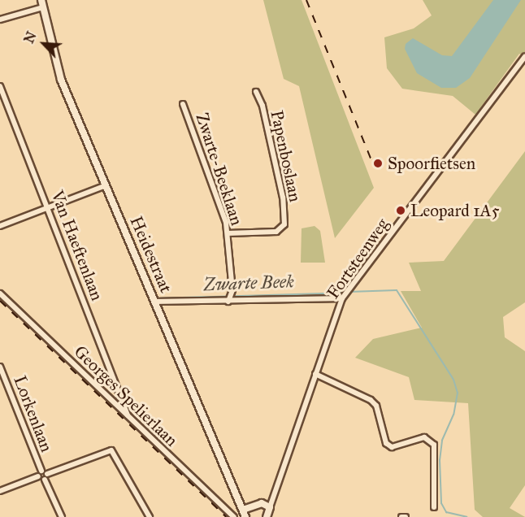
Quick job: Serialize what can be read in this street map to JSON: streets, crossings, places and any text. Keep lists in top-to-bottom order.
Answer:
{
  "streets": {
    "street": [
      "Papenboslaan",
      "Zwarte-Beeklaan",
      "Van Haeftenlaan",
      "Heidestraat",
      "Fortsteenweg",
      "Georges Spelierlaan",
      "Lorkenlaan"
    ]
  },
  "crossings": [
    ["Papenboslaan", "Zwarte-Beeklaan"],
    ["Van Haeftenlaan", "Georges Spelierlaan"]
  ],
  "water": ["Zwarte Beek"],
  "places": ["Spoorfietsen", "Leopard 1A5"],
  "north": "top left"
}
